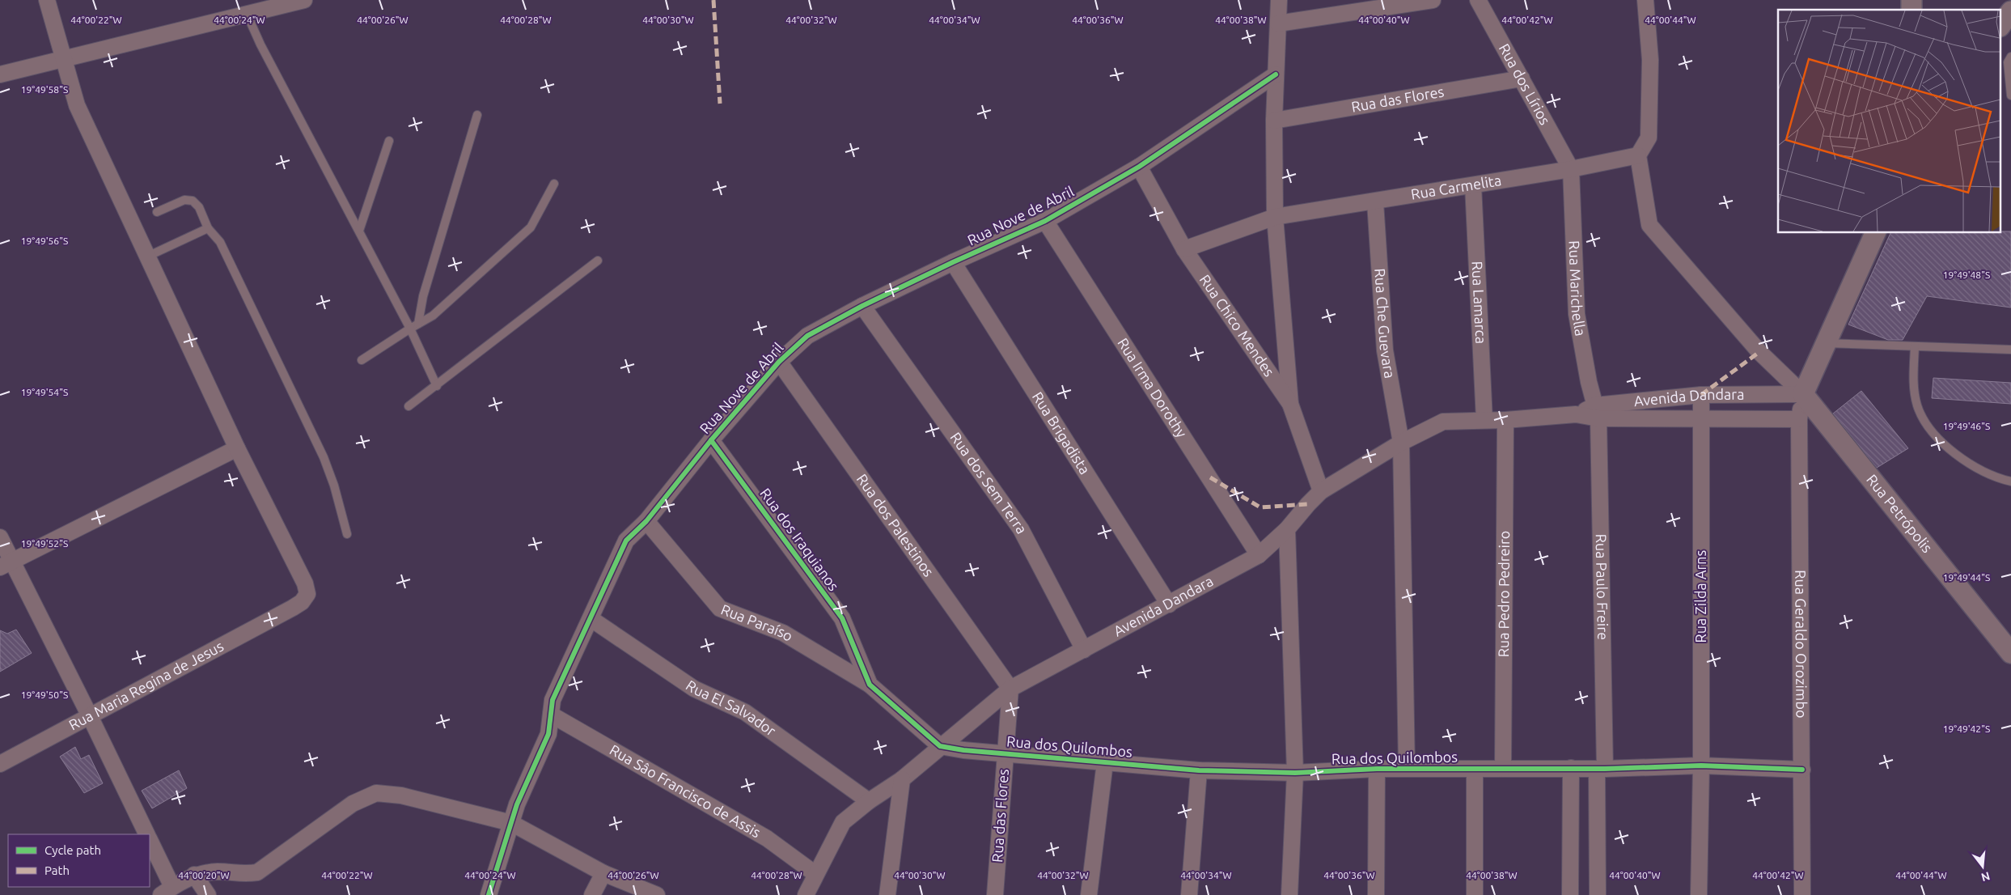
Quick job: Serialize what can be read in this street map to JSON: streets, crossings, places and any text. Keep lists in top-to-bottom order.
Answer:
{
  "streets": {
    "street": [
      "Rua dos Lírios",
      "Rua das Flores",
      "Rua Carmelita",
      "Rua Nove de Abril",
      "Rua Marichella",
      "Rua Lamarca",
      "Rua Che Guevara",
      "Rua Chico Mendes",
      "Rua Irma Dorothy",
      "Avenida Dandara",
      "Rua Brigadista",
      "Rua dos Sem Terra",
      "Rua Petrópolis",
      "Rua dos Palestinos",
      "Rua dos Iraquianos",
      "Rua Paulo Freire",
      "Rua Pedro Pedreiro",
      "Rua Zilda Arns",
      "Rua Paraíso",
      "Rua Geraldo Orozimbo",
      "Rua Maria Regina de Jesus",
      "Rua El Salvador",
      "Rua dos Quilombos",
      "Rua Sâo Francisco de Assis"
    ]
  },
  "crossings": [
    ["Rua dos Lírios", "Rua das Flores"],
    ["Rua dos Lírios", "Rua Carmelita"],
    ["Rua dos Lírios", "Rua Marichella"],
    ["Rua das Flores", "Avenida Dandara"],
    ["Rua das Flores", "Rua dos Palestinos"],
    ["Rua das Flores", "Rua dos Quilombos"],
    ["Rua Carmelita", "Rua Marichella"],
    ["Rua Carmelita", "Rua Lamarca"],
    ["Rua Carmelita", "Rua Che Guevara"],
    ["Rua Carmelita", "Rua Chico Mendes"],
    ["Rua Nove de Abril", "Rua Chico Mendes"],
    ["Rua Nove de Abril", "Rua Irma Dorothy"],
    ["Rua Nove de Abril", "Rua Brigadista"],
    ["Rua Nove de Abril", "Rua dos Sem Terra"],
    ["Rua Nove de Abril", "Rua dos Palestinos"],
    ["Rua Nove de Abril", "Rua dos Iraquianos"],
    ["Rua Nove de Abril", "Rua Paraíso"],
    ["Rua Nove de Abril", "Rua El Salvador"],
    ["Rua Nove de Abril", "Rua Sâo Francisco de Assis"],
    ["Rua Marichella", "Avenida Dandara"],
    ["Rua Marichella", "Rua Paulo Freire"],
    ["Rua Lamarca", "Avenida Dandara"],
    ["Rua Che Guevara", "Avenida Dandara"],
    ["Rua Che Guevara", "Rua dos Quilombos"],
    ["Rua Chico Mendes", "Avenida Dandara"],
    ["Rua Irma Dorothy", "Avenida Dandara"],
    ["Avenida Dandara", "Rua Brigadista"],
    ["Avenida Dandara", "Rua dos Sem Terra"],
    ["Avenida Dandara", "Rua Petrópolis"],
    ["Avenida Dandara", "Rua dos Palestinos"],
    ["Avenida Dandara", "Rua dos Iraquianos"],
    ["Avenida Dandara", "Rua Paulo Freire"],
    ["Avenida Dandara", "Rua Pedro Pedreiro"],
    ["Avenida Dandara", "Rua Zilda Arns"],
    ["Avenida Dandara", "Rua Geraldo Orozimbo"],
    ["Avenida Dandara", "Rua El Salvador"],
    ["Avenida Dandara", "Rua dos Quilombos"],
    ["Avenida Dandara", "Rua Sâo Francisco de Assis"],
    ["Rua Petrópolis", "Rua Geraldo Orozimbo"],
    ["Rua dos Iraquianos", "Rua Paraíso"],
    ["Rua dos Iraquianos", "Rua dos Quilombos"],
    ["Rua Paulo Freire", "Rua dos Quilombos"],
    ["Rua Pedro Pedreiro", "Rua dos Quilombos"],
    ["Rua Zilda Arns", "Rua dos Quilombos"],
    ["Rua Geraldo Orozimbo", "Rua dos Quilombos"]
  ],
  "legend": ["Cycle path", "Path"],
  "north": "bottom",
  "coordinates": [
    "44°00'22\"W",
    "44°00'24\"W",
    "44°00'26\"W",
    "44°00'28\"W",
    "44°00'30\"W",
    "44°00'32\"W",
    "44°00'34\"W",
    "44°00'36\"W",
    "44°00'38\"W",
    "44°00'40\"W",
    "44°00'42\"W",
    "44°00'44\"W",
    "19°49'58\"S",
    "19°49'56\"S",
    "19°49'48\"S",
    "19°49'54\"S",
    "19°49'46\"S",
    "19°49'52\"S",
    "19°49'44\"S",
    "19°49'50\"S",
    "19°49'42\"S",
    "44°00'20\"W"
  ]
}
